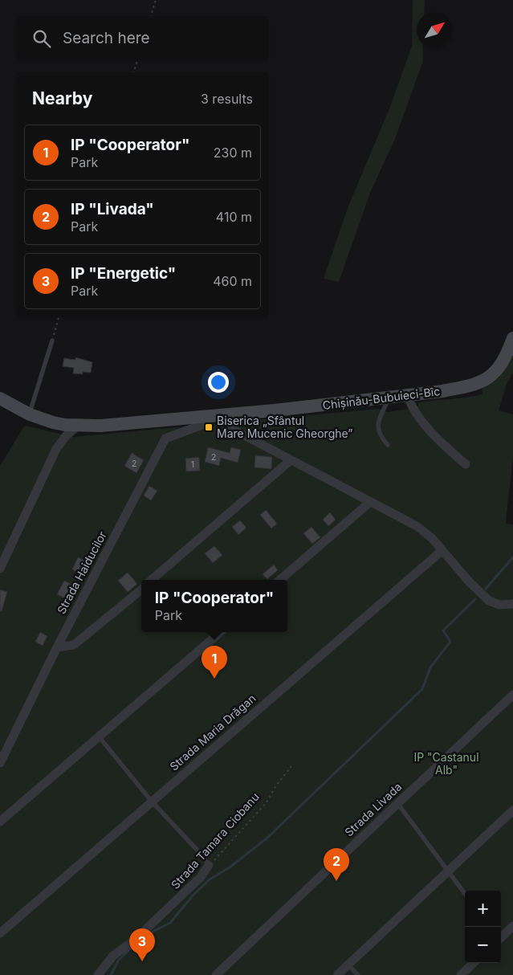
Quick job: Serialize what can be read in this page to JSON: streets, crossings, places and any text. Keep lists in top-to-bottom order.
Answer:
{
  "streets": {
    "street": [
      "Chișinău-Bubuieci-Bîc",
      "Strada Haiducilor",
      "Strada Maria Drăgan",
      "Strada Livada",
      "Strada Tamara Ciobanu"
    ]
  },
  "crossings": [
    ["Chișinău-Bubuieci-Bîc", "Strada Haiducilor"]
  ],
  "parks": ["IP \"Castanul Alb\""],
  "places": {
    "transit": ["Biserica „Sfântul Mare Mucenic Gheorghe”"]
  },
  "house_numbers": ["2", "2", "1"],
  "north": "top right",
  "page": {
    "search": "Search here",
    "heading": ["Nearby", "3 results"],
    "list": [
      {
        "mark": "1",
        "name": "IP \"Cooperator\"",
        "note": "Park",
        "value": "230 m"
      },
      {
        "mark": "2",
        "name": "IP \"Livada\"",
        "note": "Park",
        "value": "410 m"
      },
      {
        "mark": "3",
        "name": "IP \"Energetic\"",
        "note": "Park",
        "value": "460 m"
      }
    ],
    "popup": ["IP \"Cooperator\"", "Park"],
    "pins": ["1", "2", "3"],
    "map_buttons": ["+", "−"]
  }
}
